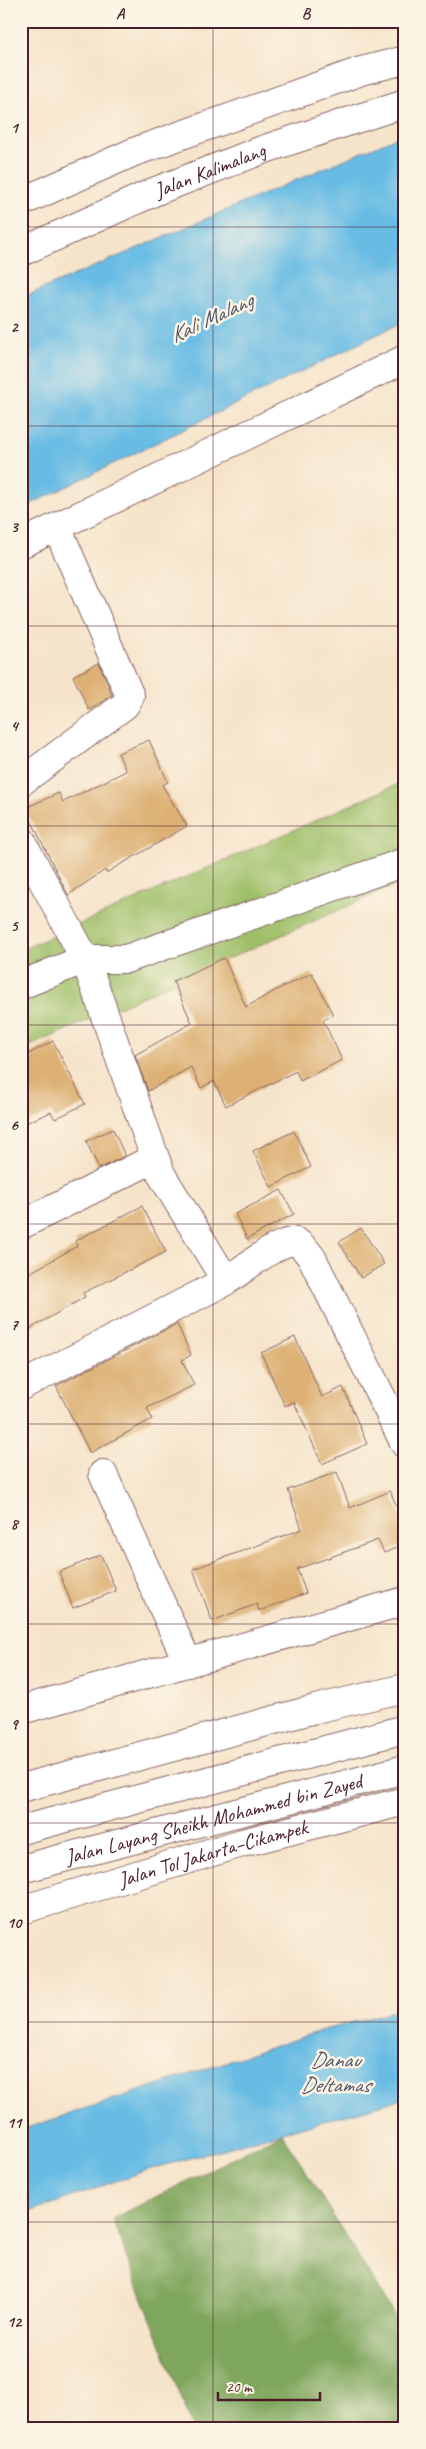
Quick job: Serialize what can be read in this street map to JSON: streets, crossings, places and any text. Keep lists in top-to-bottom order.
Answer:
{
  "streets": {
    "main road": ["Jalan Kalimalang", "Jalan Layang Sheikh Mohammed bin Zayed", "Jalan Tol Jakarta–Cikampek"]
  },
  "water": ["Kali Malang", "Danau Deltamas"],
  "scale_bar": "20 m",
  "grid": {
    "columns": ["A", "B"],
    "rows": [
      "1",
      "2",
      "3",
      "4",
      "5",
      "6",
      "7",
      "8",
      "9",
      "10",
      "11",
      "12"
    ]
  }
}
